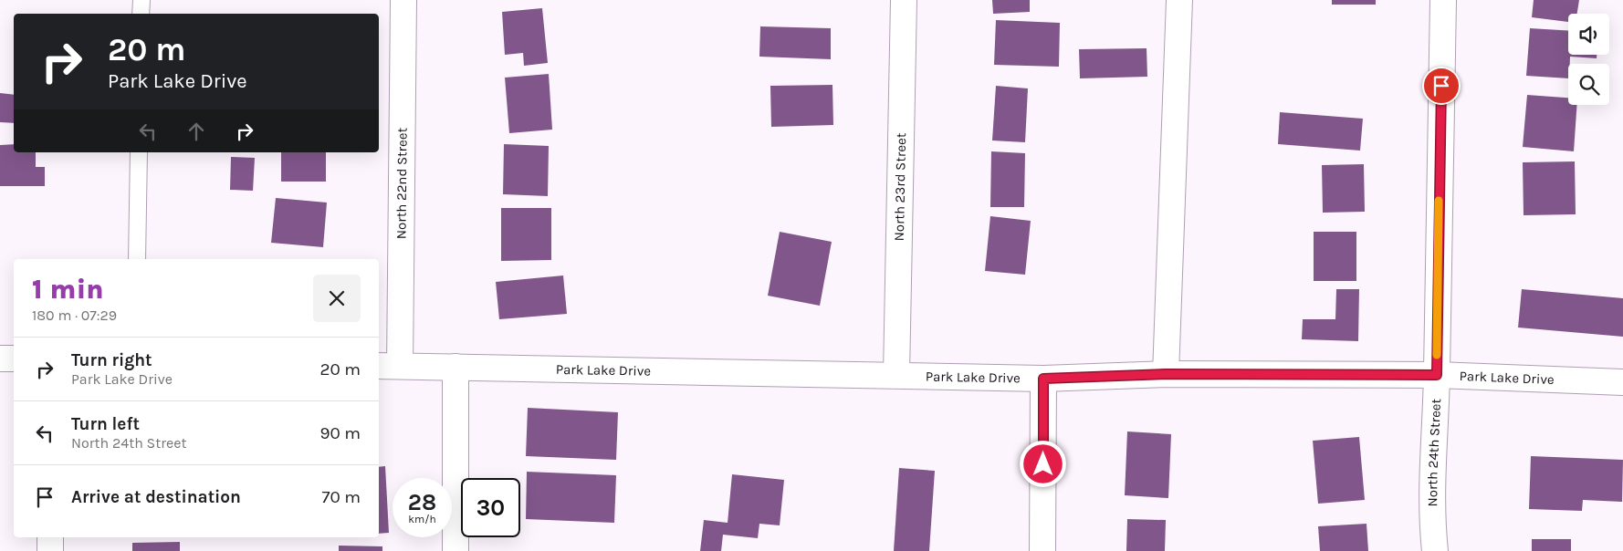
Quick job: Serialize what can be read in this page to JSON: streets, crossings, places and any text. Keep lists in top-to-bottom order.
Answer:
{
  "streets": {
    "street": [
      "North 22nd Street",
      "North 23rd Street",
      "Park Lake Drive",
      "North 24th Street"
    ]
  },
  "crossings": [
    ["North 22nd Street", "Park Lake Drive"],
    ["North 23rd Street", "Park Lake Drive"],
    ["Park Lake Drive", "North 24th Street"]
  ],
  "page": {
    "turn": ["20 m", "Park Lake Drive"],
    "heading": ["1 min", "180 m · 07:29"],
    "list": [
      {
        "name": "Turn right",
        "note": "Park Lake Drive",
        "value": "20 m"
      },
      {
        "name": "Turn left",
        "note": "North 24th Street",
        "value": "90 m"
      },
      {
        "name": "Arrive at destination",
        "value": "70 m"
      }
    ],
    "speed": "28 km/h",
    "limit": "30"
  }
}
